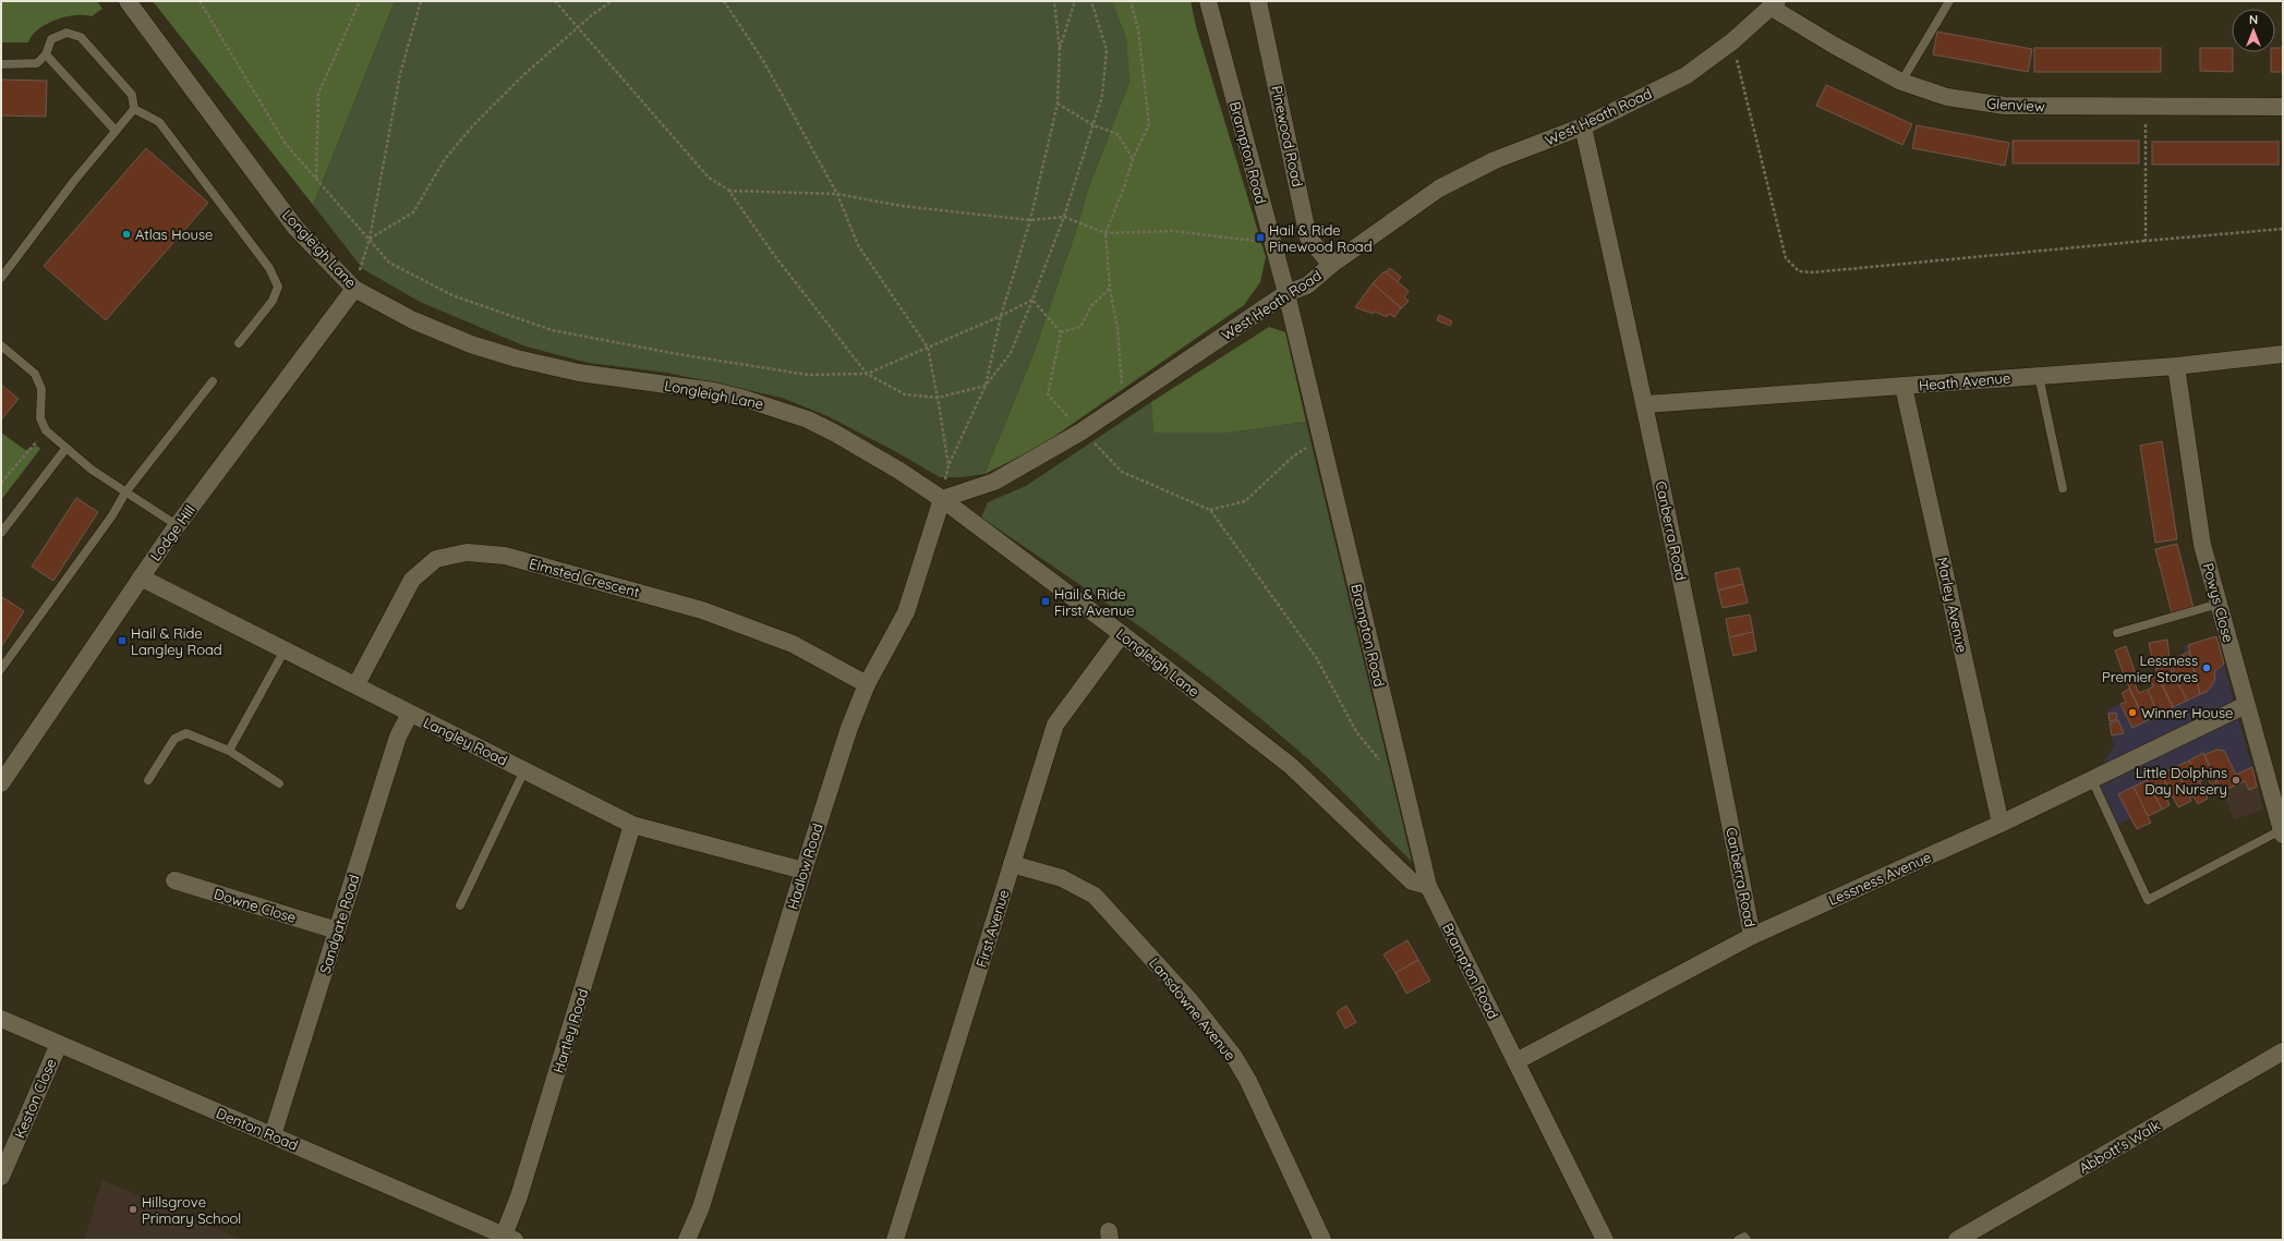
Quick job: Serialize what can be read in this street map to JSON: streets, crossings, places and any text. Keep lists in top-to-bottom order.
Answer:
{
  "streets": {
    "street": [
      "Glenview",
      "West Heath Road",
      "Pinewood Road",
      "Brampton Road",
      "Longleigh Lane",
      "Heath Avenue",
      "Canberra Road",
      "Lodge Hill",
      "Elmsted Crescent",
      "Powys Close",
      "Marley Avenue",
      "Langley Road",
      "Hadlow Road",
      "Lessness Avenue",
      "Downe Close",
      "Sandgate Road",
      "First Avenue",
      "Lansdowne Avenue",
      "Hartley Road",
      "Keston Close",
      "Denton Road",
      "Abbott's Walk"
    ]
  },
  "crossings": [
    ["Glenview", "West Heath Road"],
    ["West Heath Road", "Pinewood Road"],
    ["West Heath Road", "Brampton Road"],
    ["West Heath Road", "Longleigh Lane"],
    ["West Heath Road", "Canberra Road"],
    ["West Heath Road", "Hadlow Road"],
    ["Brampton Road", "Longleigh Lane"],
    ["Brampton Road", "Lessness Avenue"],
    ["Longleigh Lane", "Lodge Hill"],
    ["Longleigh Lane", "Hadlow Road"],
    ["Longleigh Lane", "First Avenue"],
    ["Heath Avenue", "Canberra Road"],
    ["Heath Avenue", "Powys Close"],
    ["Heath Avenue", "Marley Avenue"],
    ["Canberra Road", "Lessness Avenue"],
    ["Lodge Hill", "Langley Road"],
    ["Elmsted Crescent", "Langley Road"],
    ["Elmsted Crescent", "Hadlow Road"],
    ["Powys Close", "Lessness Avenue"],
    ["Marley Avenue", "Lessness Avenue"],
    ["Langley Road", "Hadlow Road"],
    ["Langley Road", "Sandgate Road"],
    ["Langley Road", "Hartley Road"],
    ["Downe Close", "Sandgate Road"],
    ["Sandgate Road", "Denton Road"],
    ["First Avenue", "Lansdowne Avenue"],
    ["Hartley Road", "Denton Road"],
    ["Keston Close", "Denton Road"]
  ],
  "places": {
    "other": [
      "Atlas House",
      "Lessness Premier Stores",
      "Winner House",
      "Little Dolphins Day Nursery",
      "Hillsgrove Primary School"
    ],
    "transit": ["Hail & Ride Pinewood Road", "Hail & Ride First Avenue", "Hail & Ride Langley Road"]
  },
  "north": "top"
}
